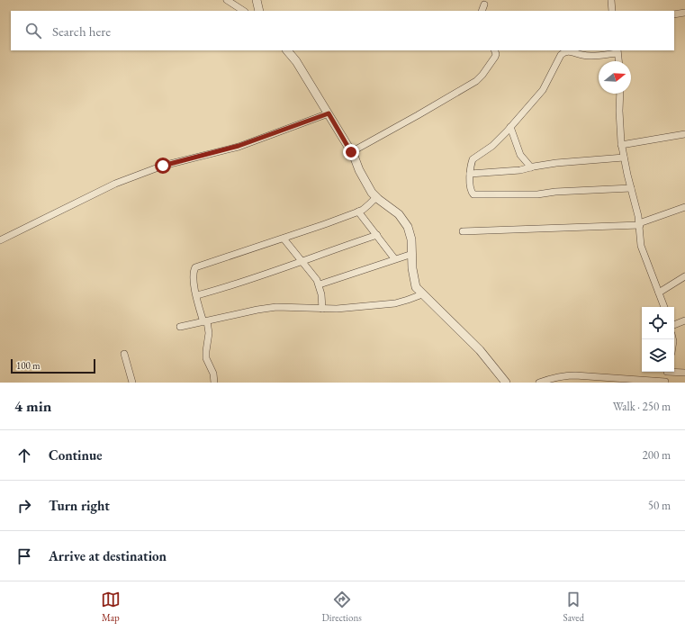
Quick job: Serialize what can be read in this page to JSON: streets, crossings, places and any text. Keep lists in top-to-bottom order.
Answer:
{
  "scale_bar": "100 m",
  "north": "right",
  "page": {
    "search": "Search here",
    "scale": "100 m",
    "heading": ["4 min", "Walk · 250 m"],
    "list": [
      ["Continue", "200 m"],
      ["Turn right", "50 m"],
      "Arrive at destination"
    ],
    "nav": ["Map", "Directions", "Saved"]
  }
}
